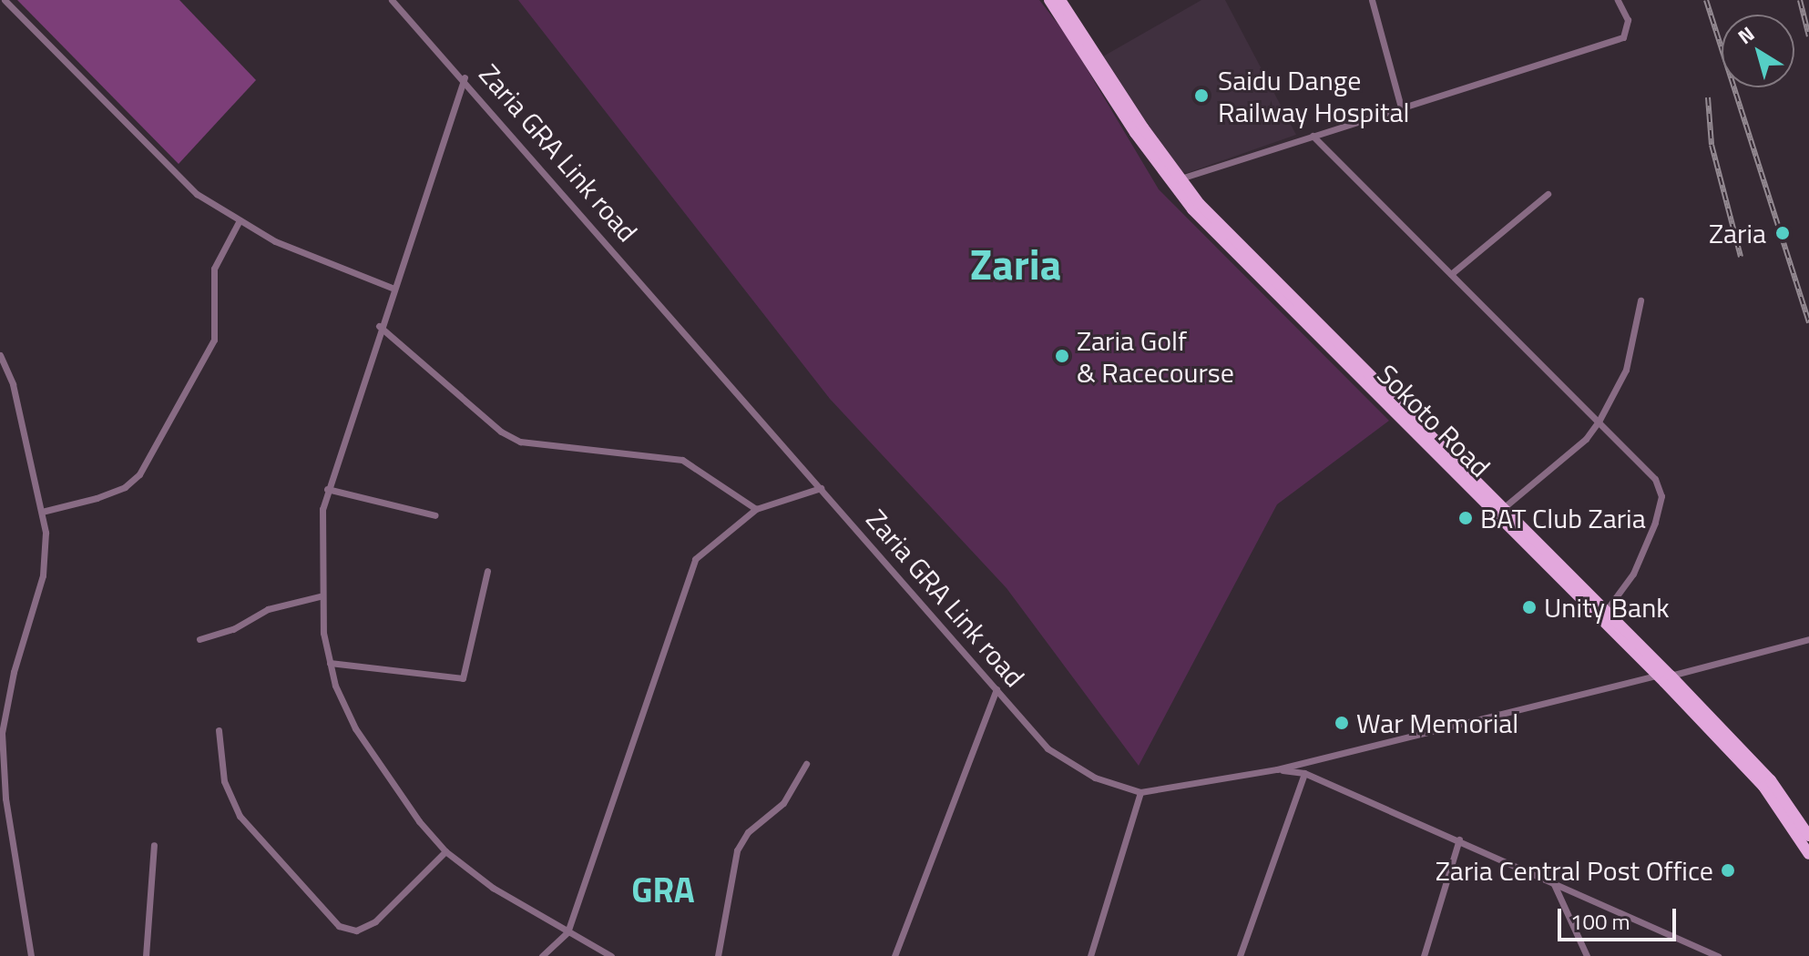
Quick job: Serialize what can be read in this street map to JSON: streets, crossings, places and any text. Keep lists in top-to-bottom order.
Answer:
{
  "streets": {
    "main road": ["Sokoto Road"],
    "street": ["Zaria GRA Link road"]
  },
  "crossings": [
    ["Zaria GRA Link road", "Sokoto Road"]
  ],
  "districts": ["Zaria", "GRA"],
  "places": [
    "Saidu Dange Railway Hospital",
    "Zaria",
    "Zaria Golf & Racecourse",
    "BAT Club Zaria",
    "Unity Bank",
    "War Memorial",
    "Zaria Central Post Office"
  ],
  "scale_bar": "100 m",
  "north": "top left"
}
